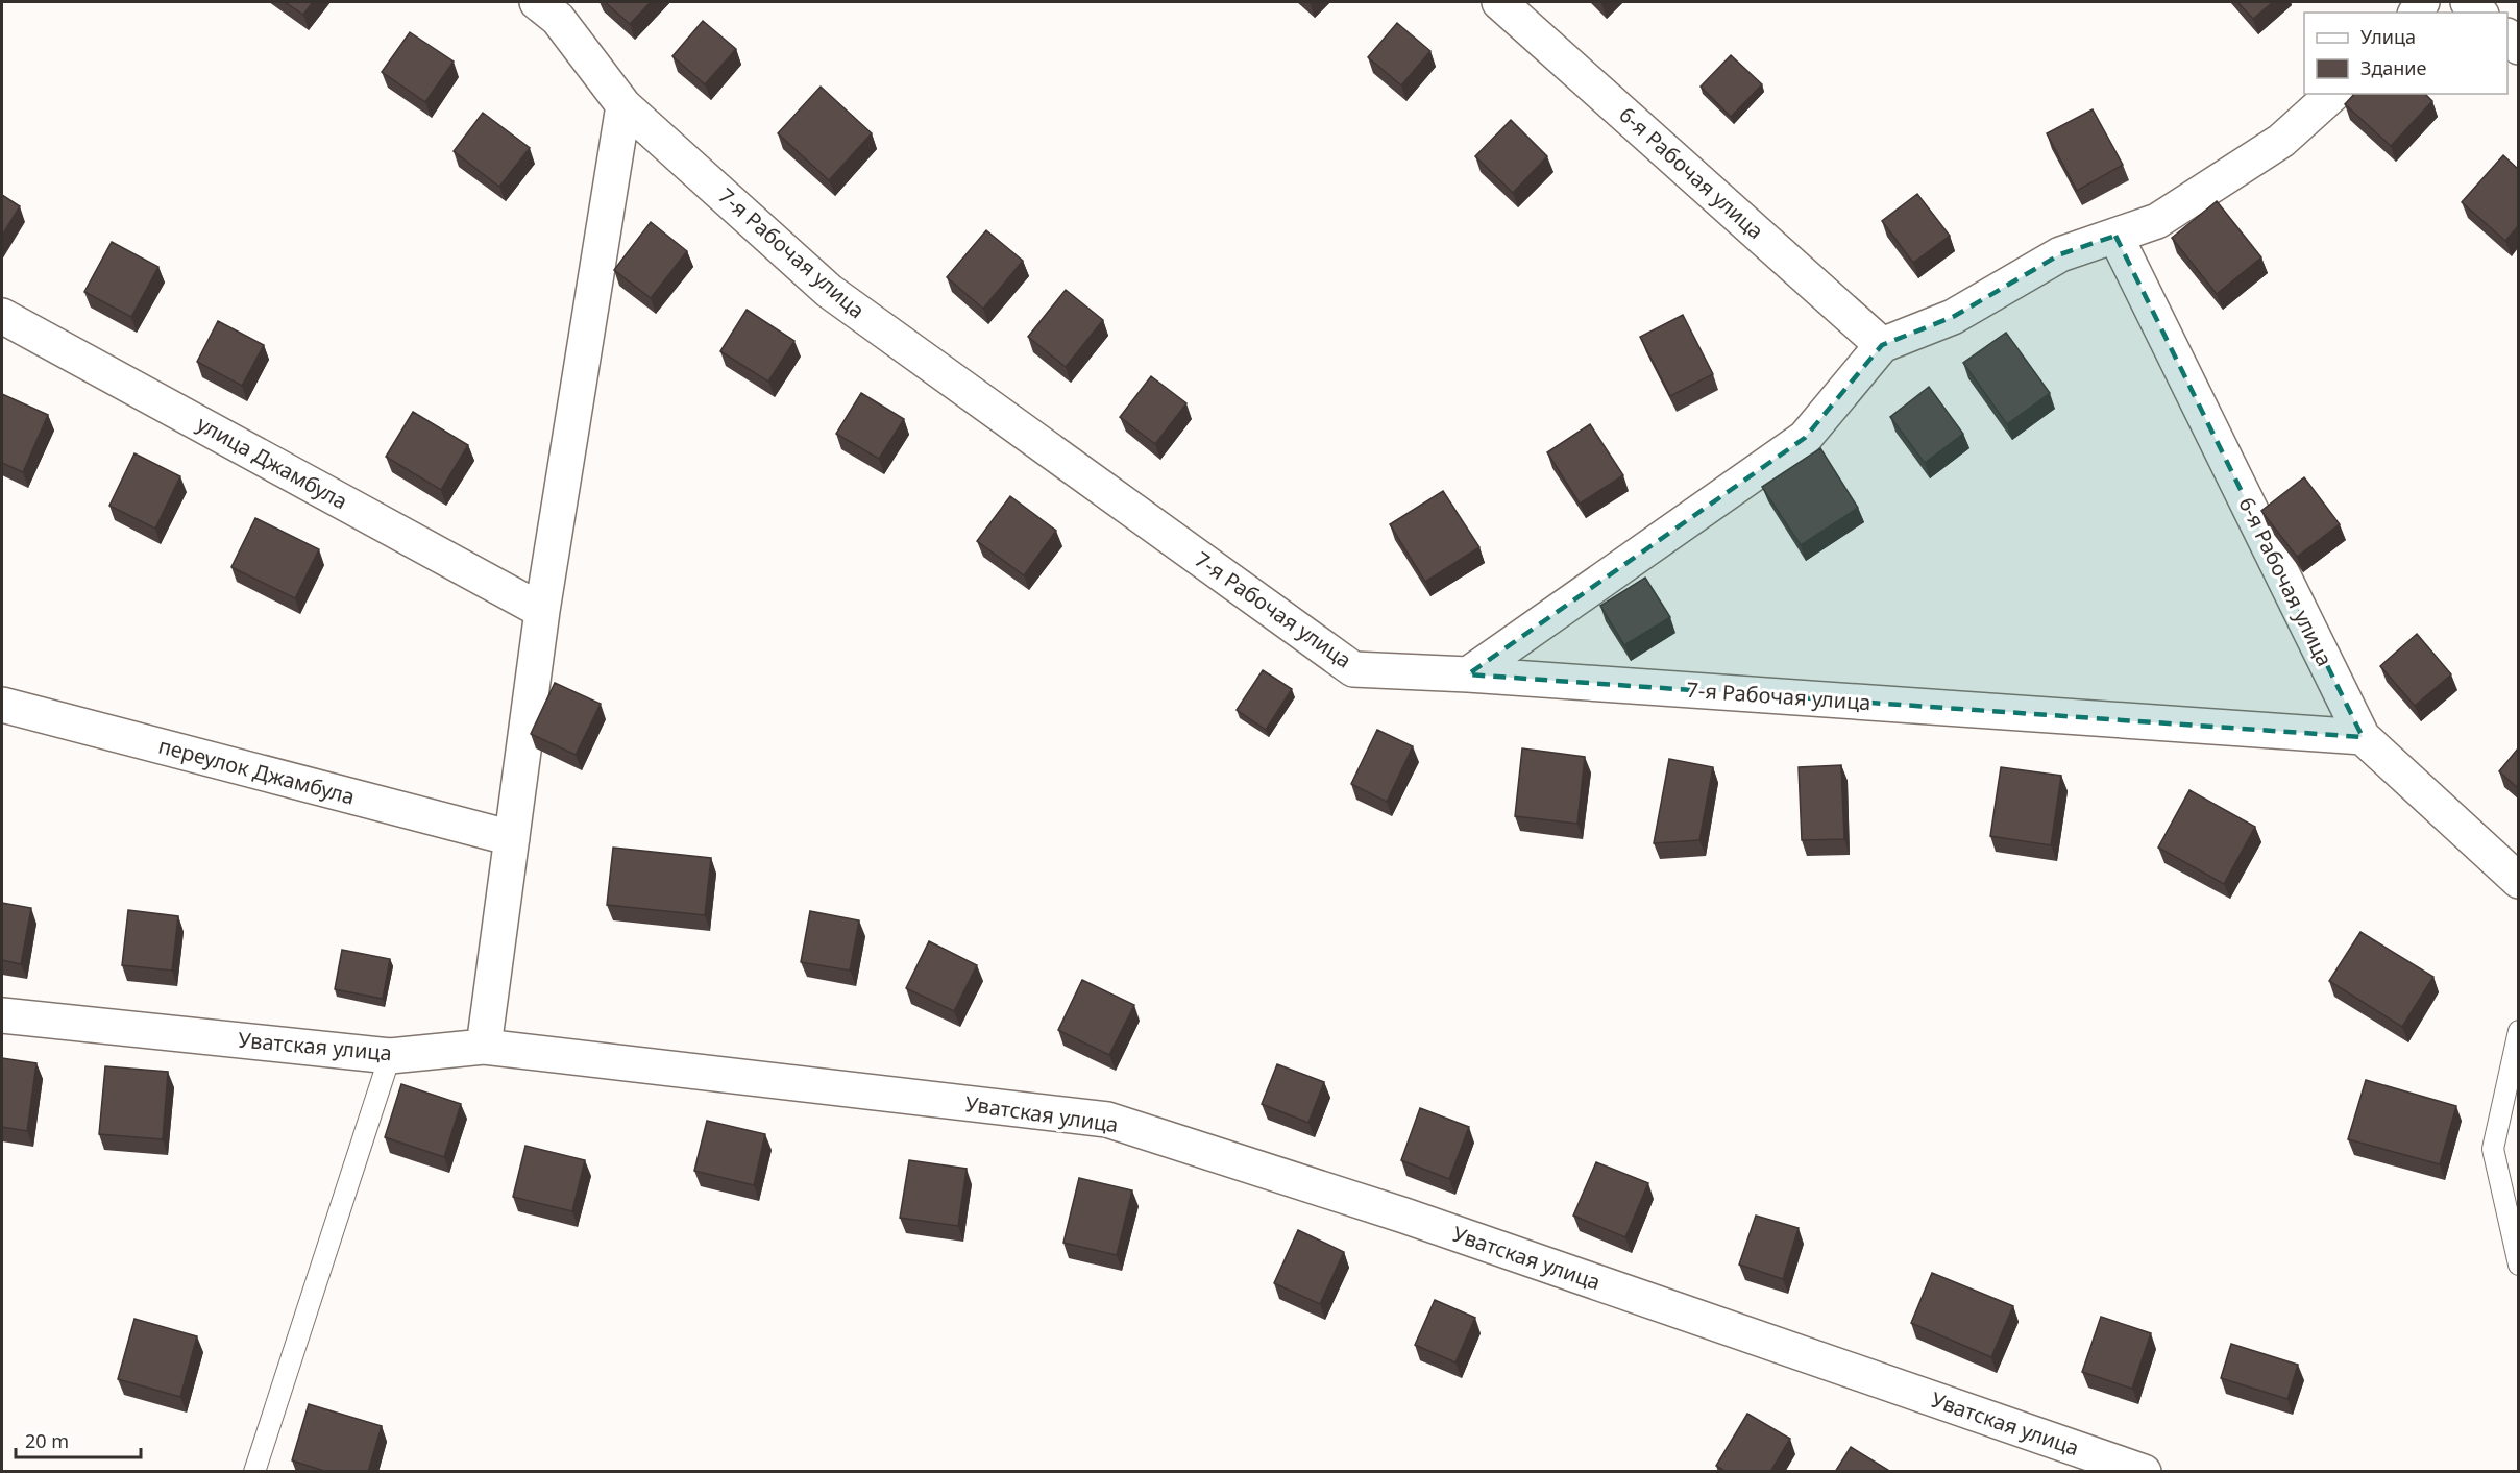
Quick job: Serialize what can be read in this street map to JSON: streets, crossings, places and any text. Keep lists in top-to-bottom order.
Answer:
{
  "streets": {
    "street": [
      "6-я Рабочая улица",
      "7-я Рабочая улица",
      "улица Джамбула",
      "переулок Джамбула",
      "Уватская улица"
    ]
  },
  "crossings": [
    ["6-я Рабочая улица", "7-я Рабочая улица"]
  ],
  "legend": ["Улица", "Здание"],
  "scale_bar": "20 m"
}
